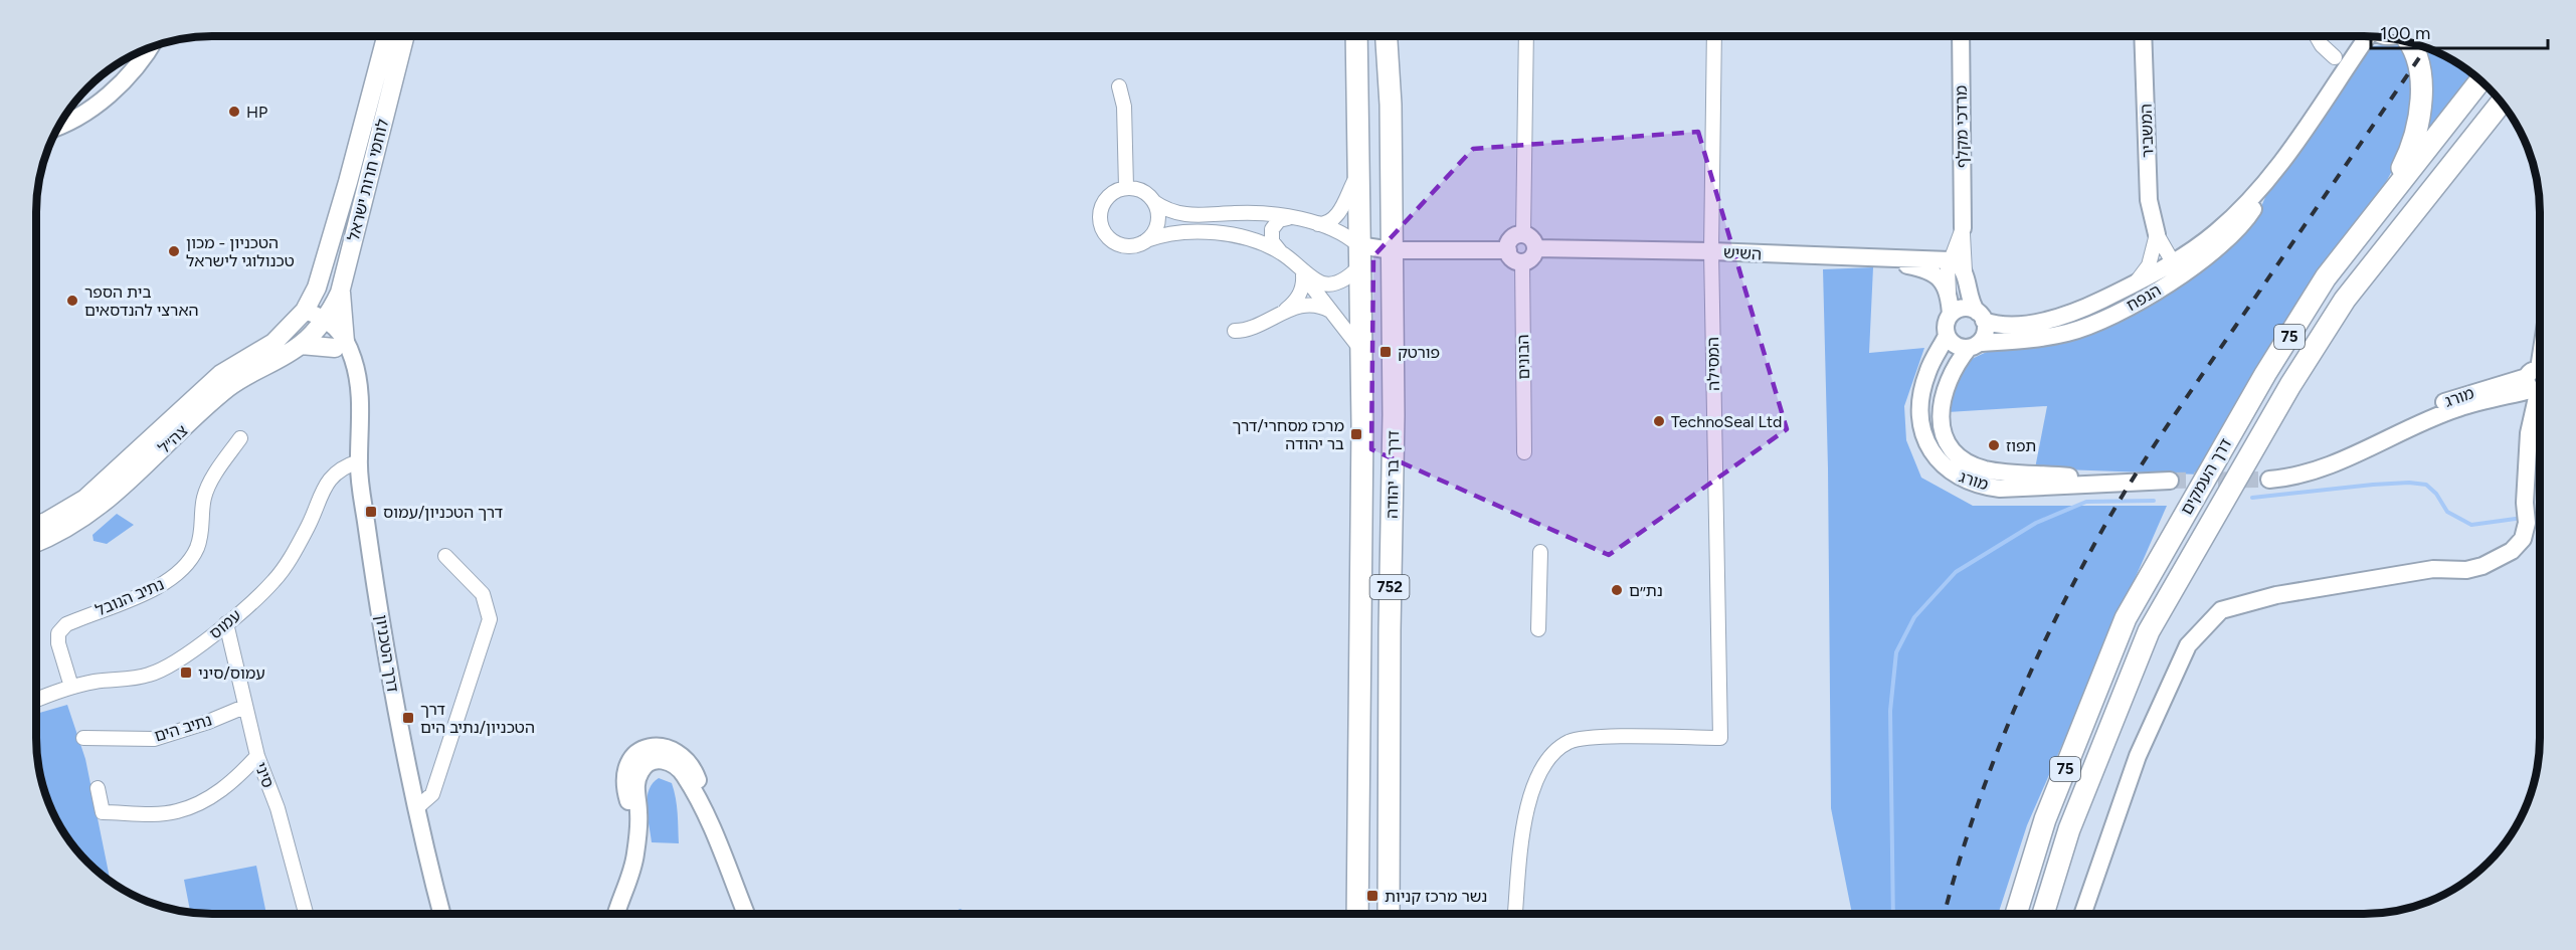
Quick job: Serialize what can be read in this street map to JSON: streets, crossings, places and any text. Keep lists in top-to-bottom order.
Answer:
{
  "streets": {
    "main road": [
      "לוחמי חרות ישראל",
      "75",
      "צה״ל",
      "דרך בר יהודה",
      "דרך העמקים",
      "752"
    ],
    "street": [
      "מרדכי מקלף",
      "המשביר",
      "השיש",
      "הנפח",
      "הבונים",
      "המסילה",
      "מורג",
      "נתיב הנובל",
      "עמוס",
      "דרך הטכניון",
      "נתיב הים",
      "סיני"
    ]
  },
  "crossings": [
    ["מרדכי מקלף", "השיש"],
    ["מרדכי מקלף", "הנפח"],
    ["מרדכי מקלף", "מורג"],
    ["המשביר", "הנפח"],
    ["לוחמי חרות ישראל", "צה״ל"],
    ["לוחמי חרות ישראל", "דרך הטכניון"],
    ["השיש", "הבונים"],
    ["השיש", "המסילה"],
    ["הנפח", "מורג"],
    ["צה״ל", "דרך הטכניון"],
    ["נתיב הנובל", "עמוס"],
    ["עמוס", "דרך הטכניון"],
    ["עמוס", "סיני"],
    ["נתיב הים", "סיני"]
  ],
  "places": {
    "other": [
      "HP",
      "הטכניון - מכון טכנולוגי לישראל",
      "בית הספר הארצי להנדסאים",
      "TechnoSeal Ltd",
      "תפוז",
      "נת״ם"
    ],
    "transit": [
      "פורטק",
      "מרכז מסחרי/דרך בר יהודה",
      "דרך הטכניון/עמוס",
      "עמוס/סיני",
      "דרך הטכניון/נתיב הים",
      "נשר מרכז קניות"
    ]
  },
  "scale_bar": "100 m"
}
